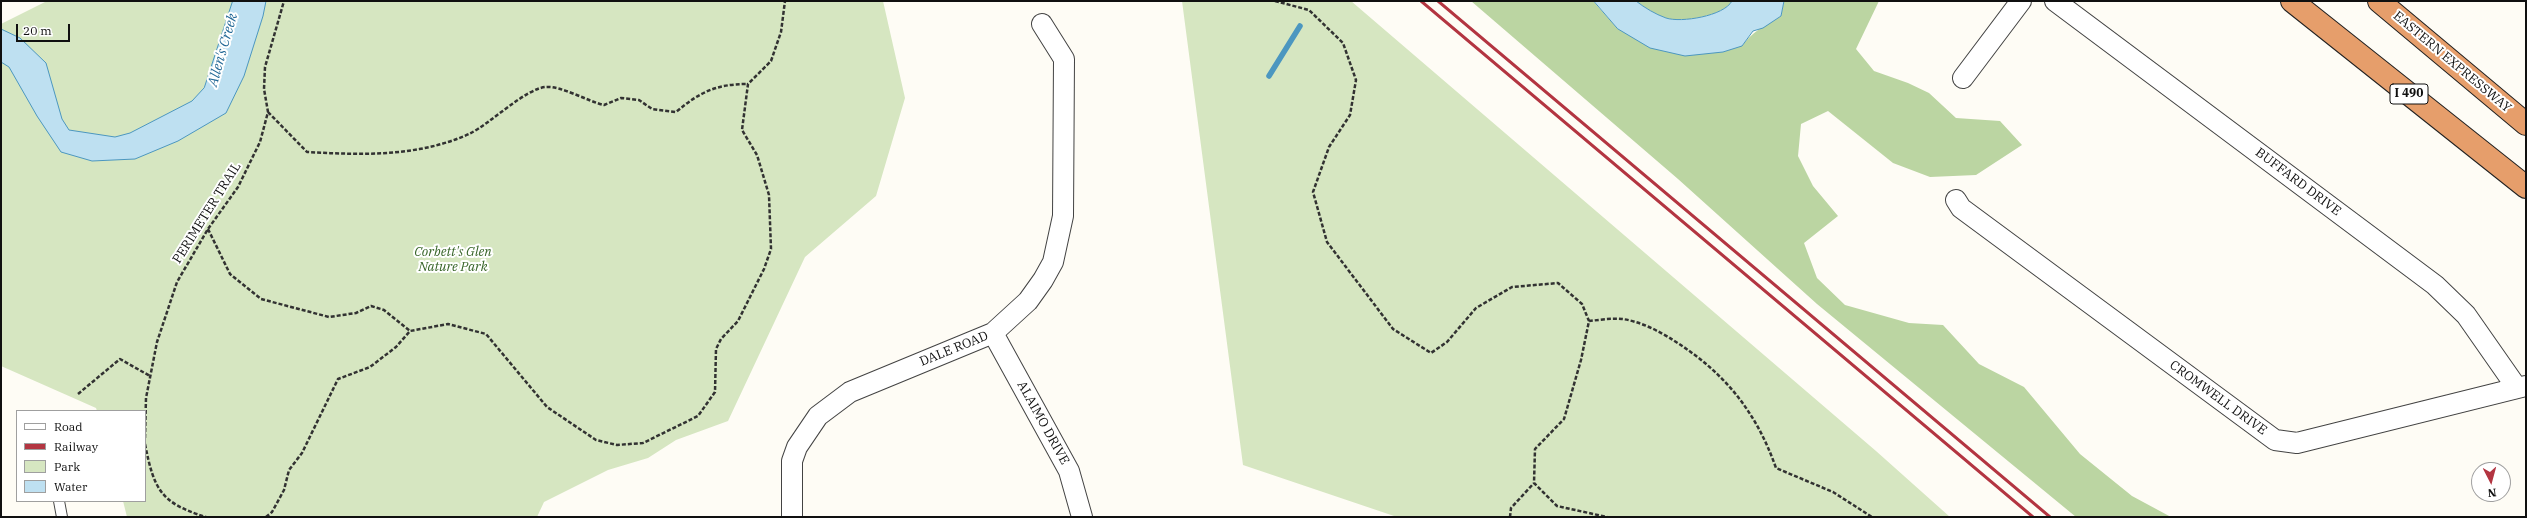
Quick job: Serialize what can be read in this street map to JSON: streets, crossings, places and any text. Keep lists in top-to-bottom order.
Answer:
{
  "streets": {
    "highway": ["EASTERN EXPRESSWAY", "I 490"],
    "street": [
      "BUFFARD DRIVE",
      "DALE ROAD",
      "CROMWELL DRIVE",
      "ALAIMO DRIVE"
    ],
    "path": ["PERIMETER TRAIL"]
  },
  "crossings": [
    ["BUFFARD DRIVE", "CROMWELL DRIVE"],
    ["DALE ROAD", "ALAIMO DRIVE"]
  ],
  "water": ["Allen's Creek"],
  "parks": ["Corbett's Glen Nature Park"],
  "legend": [
    "Road",
    "Railway",
    "Park",
    "Water"
  ],
  "scale_bar": "20 m",
  "north": "bottom"
}
